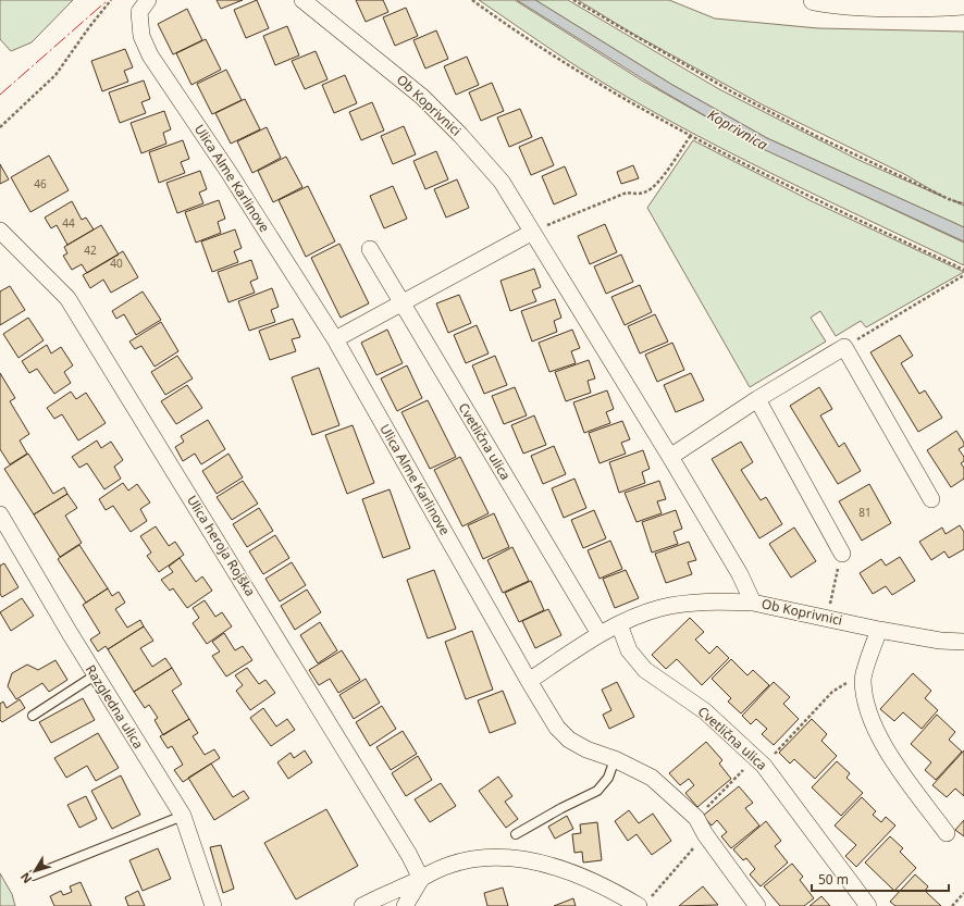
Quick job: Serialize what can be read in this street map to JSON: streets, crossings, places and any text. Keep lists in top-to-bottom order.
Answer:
{
  "streets": {
    "street": [
      "Ob Koprivnici",
      "Ulica Alme Karlinove",
      "Cvetlična ulica",
      "Ulica heroja Rojška",
      "Razgledna ulica"
    ]
  },
  "water": ["Koprivnica"],
  "house_numbers": [
    "46",
    "44",
    "42",
    "40",
    "81"
  ],
  "scale_bar": "50 m",
  "north": "bottom left"
}
